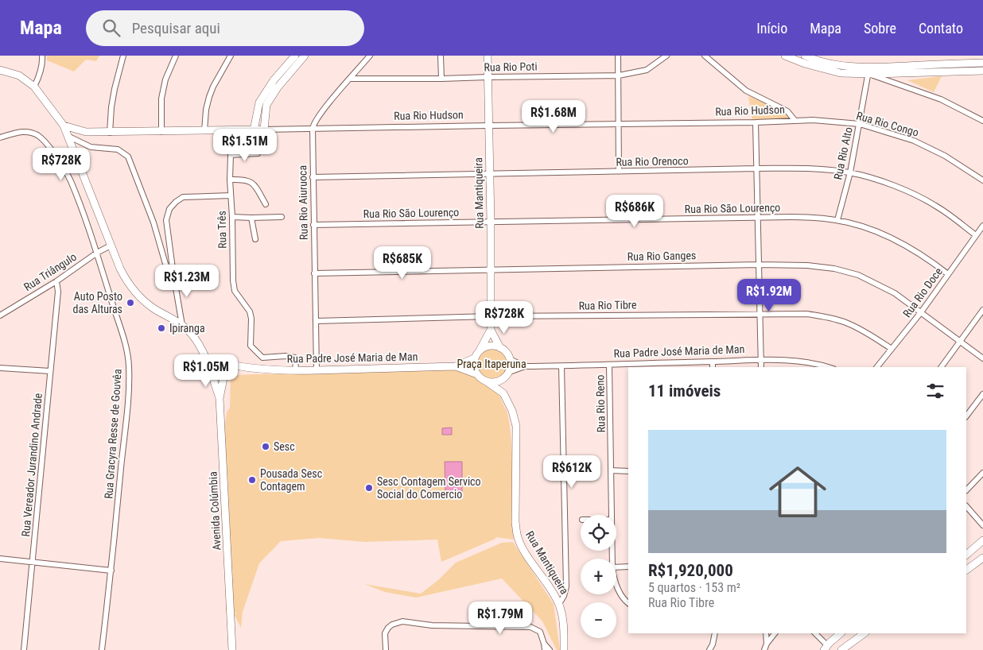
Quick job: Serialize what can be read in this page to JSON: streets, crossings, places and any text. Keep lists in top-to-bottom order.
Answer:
{
  "streets": {
    "street": [
      "Rua Rio Poti",
      "Rua Rio Hudson",
      "Rua Rio Congo",
      "Rua Rio Alto",
      "Rua Rio Orenoco",
      "Rua Mantiqueira",
      "Rua Rio Aiuruoca",
      "Rua Rio São Lourenço",
      "Rua Três",
      "Rua Rio Ganges",
      "Rua Triângulo",
      "Rua Rio Doce",
      "Rua Rio Tibre",
      "Rua Padre José Maria de Man",
      "Rua Rio Reno",
      "Rua Gracyra Resse de Gouvêa",
      "Rua Vereador Jurandino Andrade",
      "Avenida Colúmbia"
    ]
  },
  "crossings": [
    ["Rua Rio Poti", "Rua Mantiqueira"],
    ["Rua Rio Poti", "Rua Rio Aiuruoca"],
    ["Rua Rio Hudson", "Rua Rio Congo"],
    ["Rua Rio Hudson", "Rua Mantiqueira"],
    ["Rua Rio Hudson", "Rua Rio Aiuruoca"],
    ["Rua Rio Congo", "Rua Rio Alto"],
    ["Rua Rio Alto", "Rua Rio Orenoco"],
    ["Rua Rio Alto", "Rua Rio São Lourenço"],
    ["Rua Rio Orenoco", "Rua Mantiqueira"],
    ["Rua Rio Orenoco", "Rua Rio Aiuruoca"],
    ["Rua Rio Orenoco", "Rua Rio Doce"],
    ["Rua Mantiqueira", "Rua Rio São Lourenço"],
    ["Rua Mantiqueira", "Rua Rio Ganges"],
    ["Rua Mantiqueira", "Rua Rio Tibre"],
    ["Rua Mantiqueira", "Rua Padre José Maria de Man"],
    ["Rua Rio Aiuruoca", "Rua Rio São Lourenço"],
    ["Rua Rio Aiuruoca", "Rua Rio Ganges"],
    ["Rua Rio Aiuruoca", "Rua Rio Tibre"],
    ["Rua Rio Aiuruoca", "Rua Padre José Maria de Man"],
    ["Rua Rio São Lourenço", "Rua Rio Doce"],
    ["Rua Três", "Rua Padre José Maria de Man"],
    ["Rua Rio Ganges", "Rua Rio Doce"],
    ["Rua Triângulo", "Rua Gracyra Resse de Gouvêa"],
    ["Rua Triângulo", "Rua Vereador Jurandino Andrade"],
    ["Rua Rio Doce", "Rua Rio Tibre"],
    ["Rua Padre José Maria de Man", "Rua Rio Reno"],
    ["Rua Padre José Maria de Man", "Avenida Colúmbia"]
  ],
  "parks": ["Praça Itaperuna"],
  "places": [
    "Auto Posto das Alturas",
    "Ipiranga",
    "Sesc",
    "Pousada Sesc Contagem",
    "Sesc Contagem Servico Social do Comercio"
  ],
  "page": {
    "header": "Mapa",
    "search": "Pesquisar aqui",
    "nav": [
      "Início",
      "Mapa",
      "Sobre",
      "Contato"
    ],
    "price": [
      "R$1.68M",
      "R$1.51M",
      "R$728K",
      "R$686K",
      "R$685K",
      "R$1.23M",
      "R$1.92M",
      "R$728K",
      "R$1.05M",
      "R$612K",
      "R$1.79M"
    ],
    "heading": "11 imóveis",
    "list": [
      {
        "name": "R$1,920,000",
        "note": "5 quartos · 153 m² · Rua Rio Tibre"
      }
    ],
    "map_buttons": ["+", "−"]
  }
}
